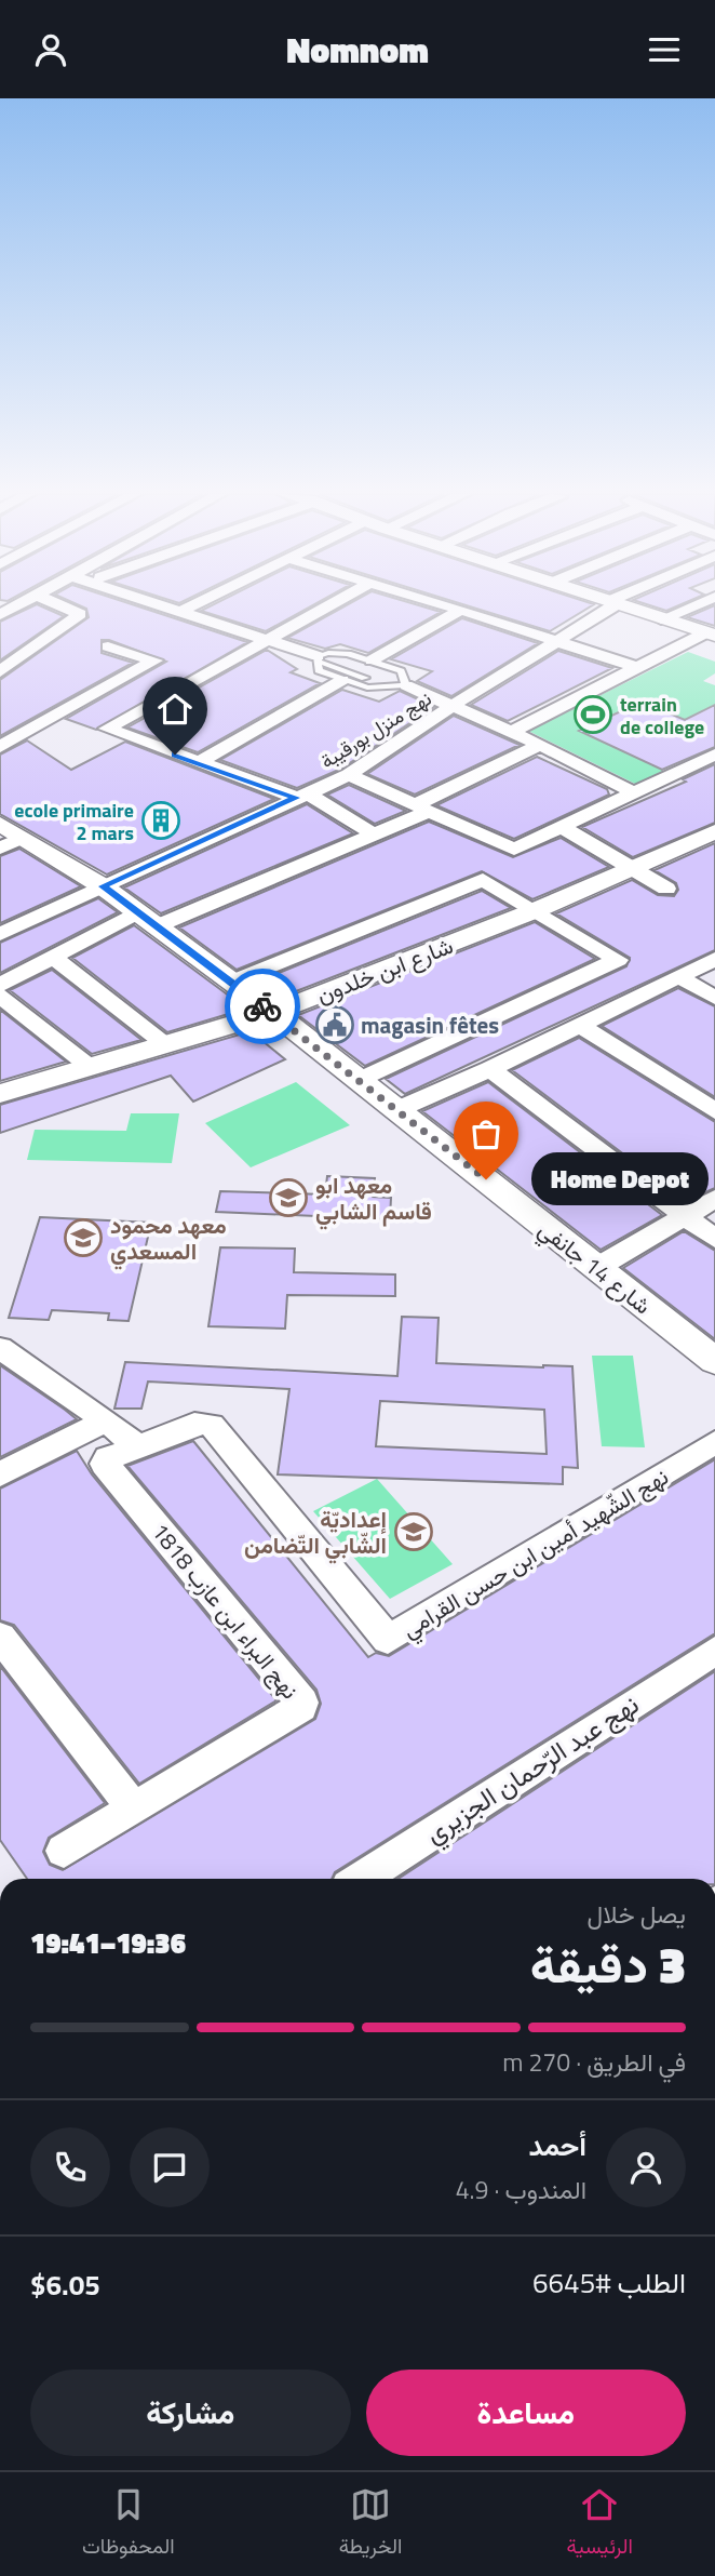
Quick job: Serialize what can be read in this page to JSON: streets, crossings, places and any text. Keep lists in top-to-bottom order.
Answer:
{
  "streets": {
    "street": [
      "نهج منزل بورقيبة",
      "شارع ابن خلدون",
      "شارع 14 جانفي",
      "نهج الشّهيد أمين ابن حسن القرامي",
      "نهج البراء ابن عازب 1818",
      "نهج عبد الرّحمان الجزيري"
    ]
  },
  "crossings": [
    ["نهج منزل بورقيبة", "شارع 14 جانفي"],
    ["شارع ابن خلدون", "شارع 14 جانفي"],
    ["نهج الشّهيد أمين ابن حسن القرامي", "نهج البراء ابن عازب 1818"]
  ],
  "places": {
    "sports": ["terrain de college"],
    "building": ["ecole primaire 2 mars"],
    "public building": ["magasin fêtes"],
    "other": ["Home Depot"],
    "school or university": ["معهد ابو قاسم الشابي", "معهد محمود المسعدي", "إعداديّة الشّابي التّضامن"]
  },
  "page": {
    "header": "Nomnom",
    "bubble": "Home Depot",
    "heading": ["3 دقيقة", "يصل خلال", "19:36–19:41"],
    "panel": [
      "أحمد",
      "المندوب · 4.9",
      "الطلب #6645",
      "$6.05"
    ],
    "bar": "في الطريق · 270 m",
    "buttons": ["مساعدة", "مشاركة"],
    "tabs": ["الرئيسية", "الخريطة", "المحفوظات"]
  }
}
